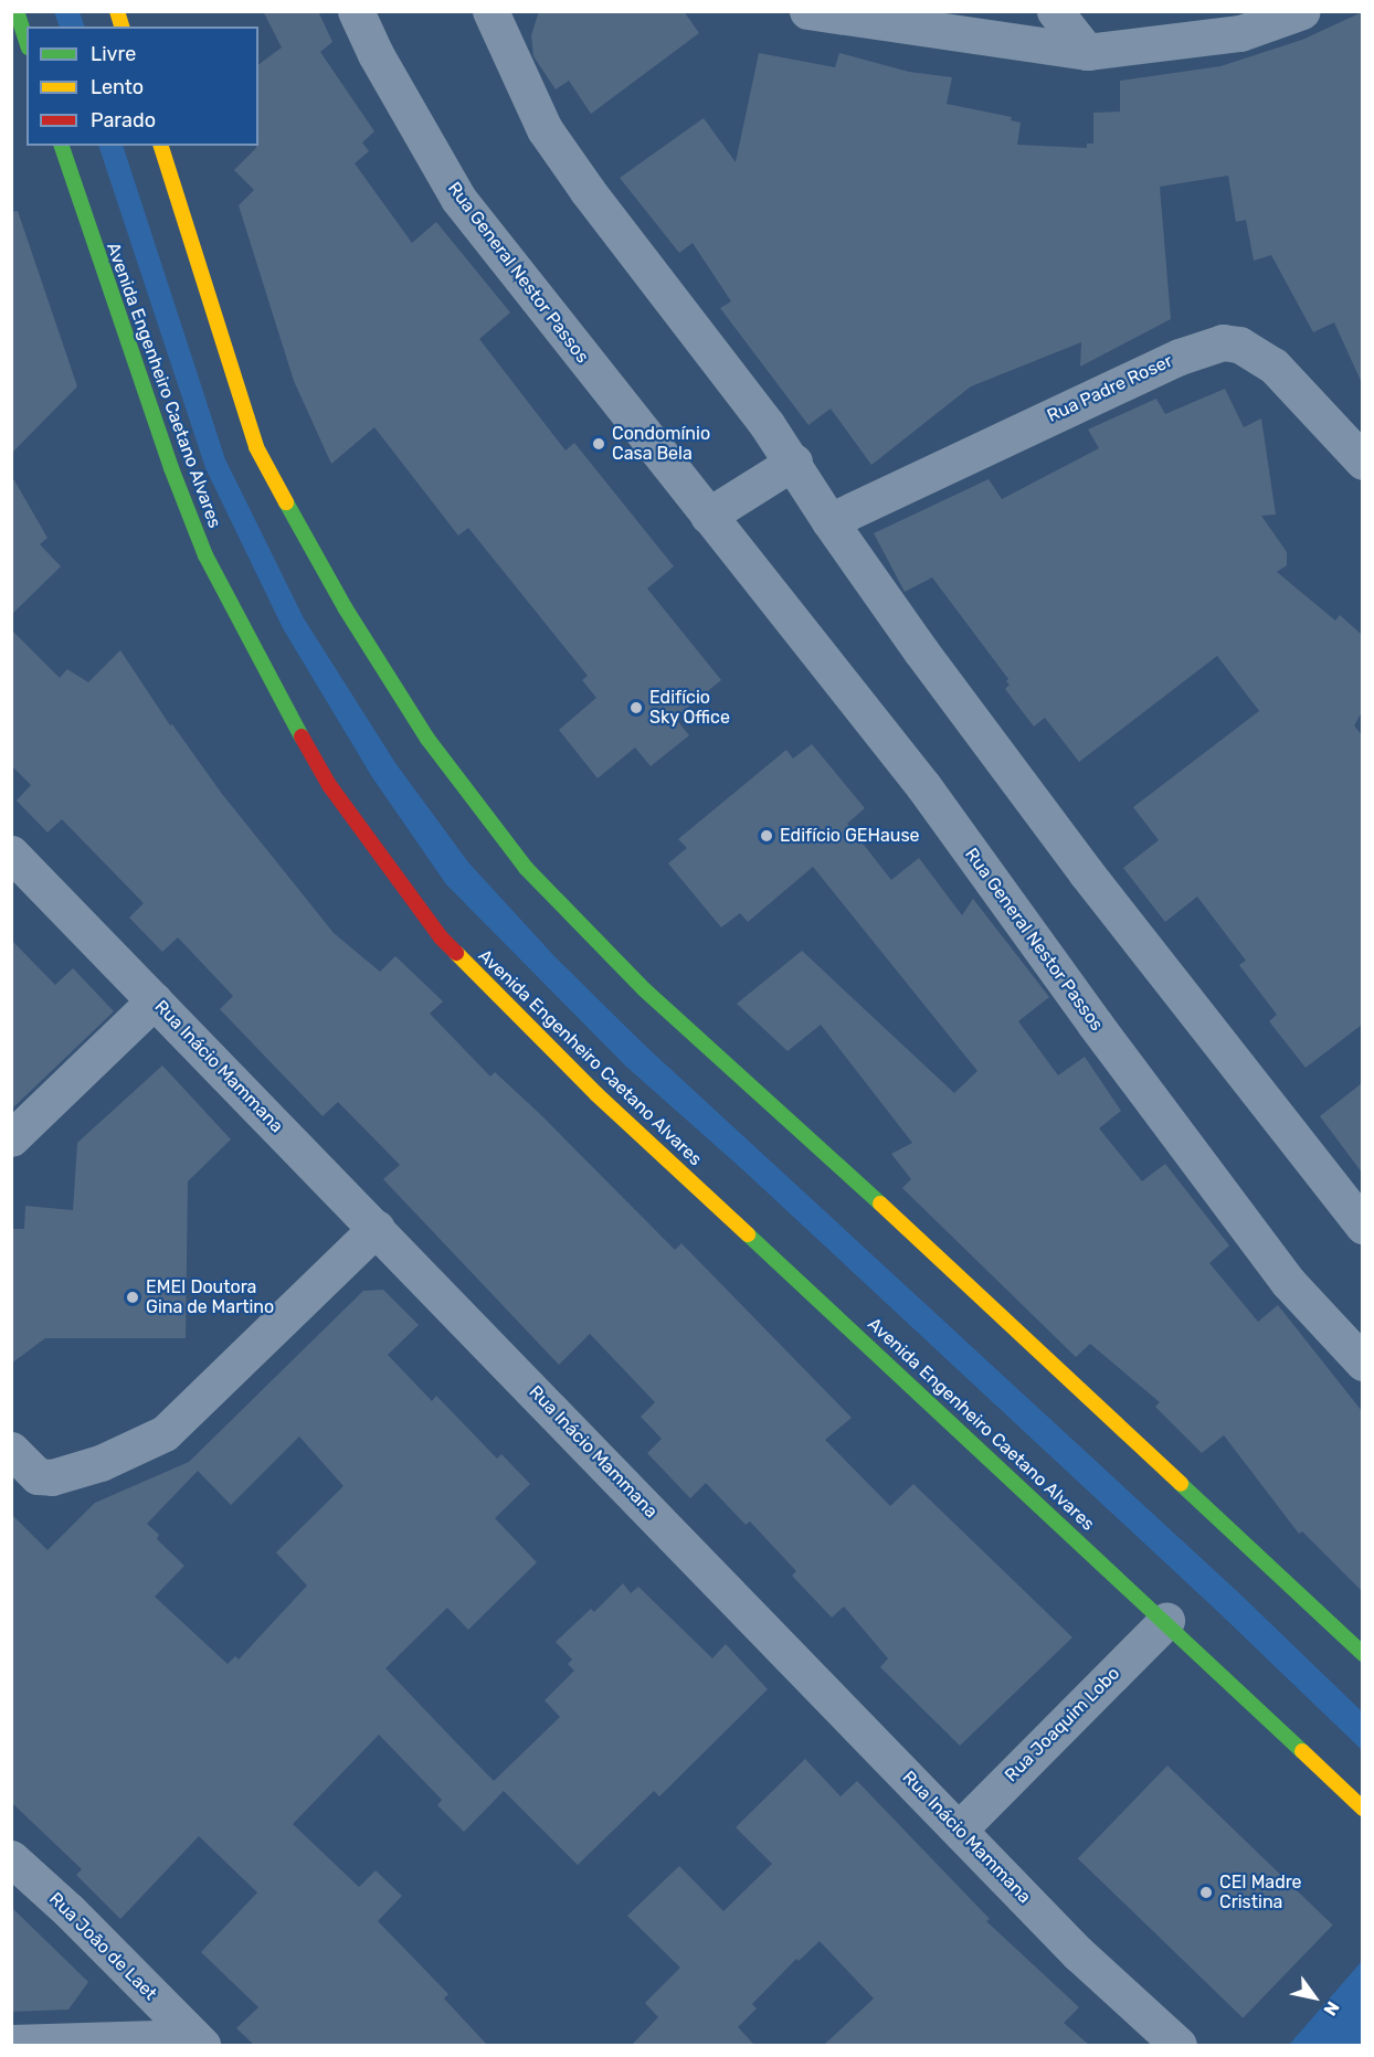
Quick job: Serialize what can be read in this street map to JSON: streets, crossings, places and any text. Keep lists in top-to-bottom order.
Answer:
{
  "streets": {
    "street": [
      "Rua General Nestor Passos",
      "Avenida Engenheiro Caetano Alvares",
      "Rua Padre Roser",
      "Rua Inácio Mammana",
      "Rua Joaquim Lobo",
      "Rua João de Laet"
    ]
  },
  "crossings": [
    ["Avenida Engenheiro Caetano Alvares", "Rua Joaquim Lobo"],
    ["Rua Inácio Mammana", "Rua Joaquim Lobo"]
  ],
  "places": [
    "Condomínio Casa Bela",
    "Edifício Sky Office",
    "Edifício GEHause",
    "EMEI Doutora Gina de Martino",
    "CEI Madre Cristina"
  ],
  "legend": ["Livre", "Lento", "Parado"],
  "north": "bottom right"
}
